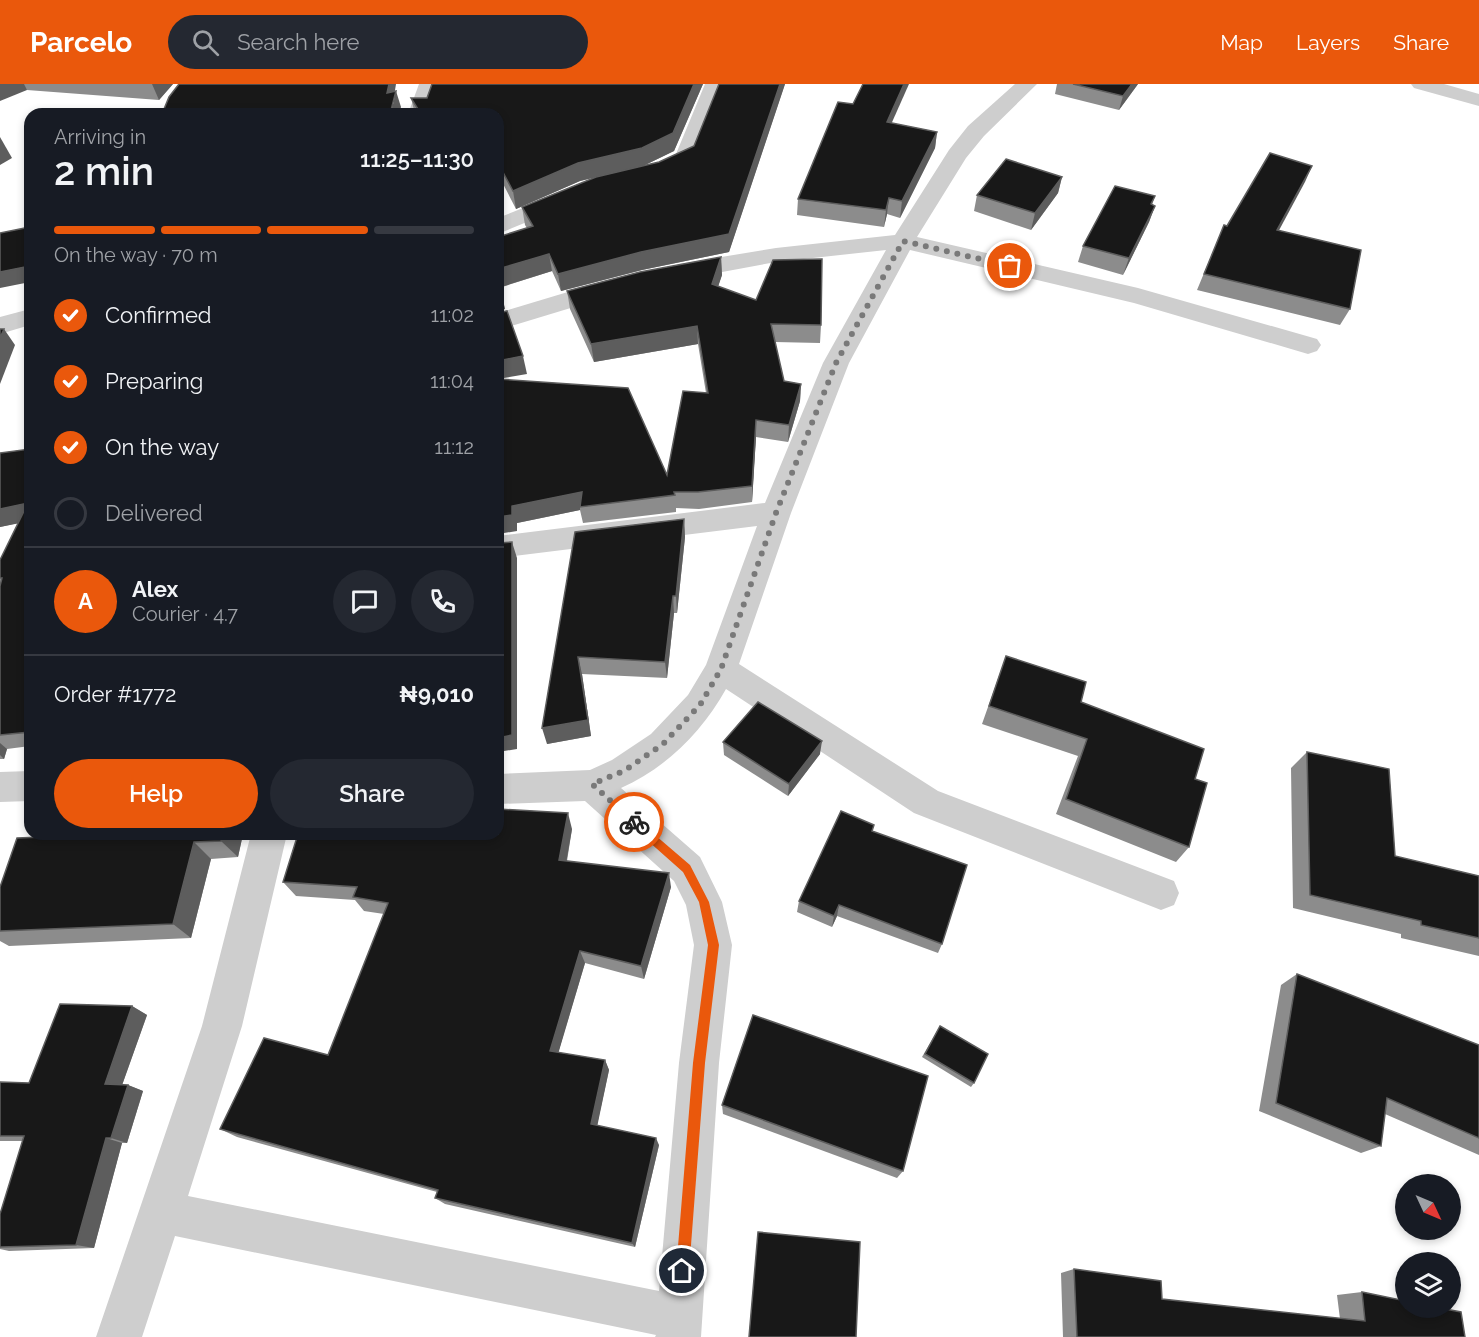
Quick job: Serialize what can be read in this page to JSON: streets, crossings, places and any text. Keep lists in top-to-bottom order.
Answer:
{
  "north": "bottom right",
  "page": {
    "header": "Parcelo",
    "search": "Search here",
    "nav": ["Map", "Layers", "Share"],
    "heading": ["2 min", "Arriving in", "11:25–11:30"],
    "panel": [
      "Alex",
      "Courier · 4.7",
      "Order #1772",
      "₦9,010"
    ],
    "bar": "On the way · 70 m",
    "list": [
      ["Confirmed", "11:02"],
      ["Preparing", "11:04"],
      ["On the way", "11:12"],
      "Delivered"
    ],
    "round": "A",
    "buttons": ["Help", "Share"]
  }
}
